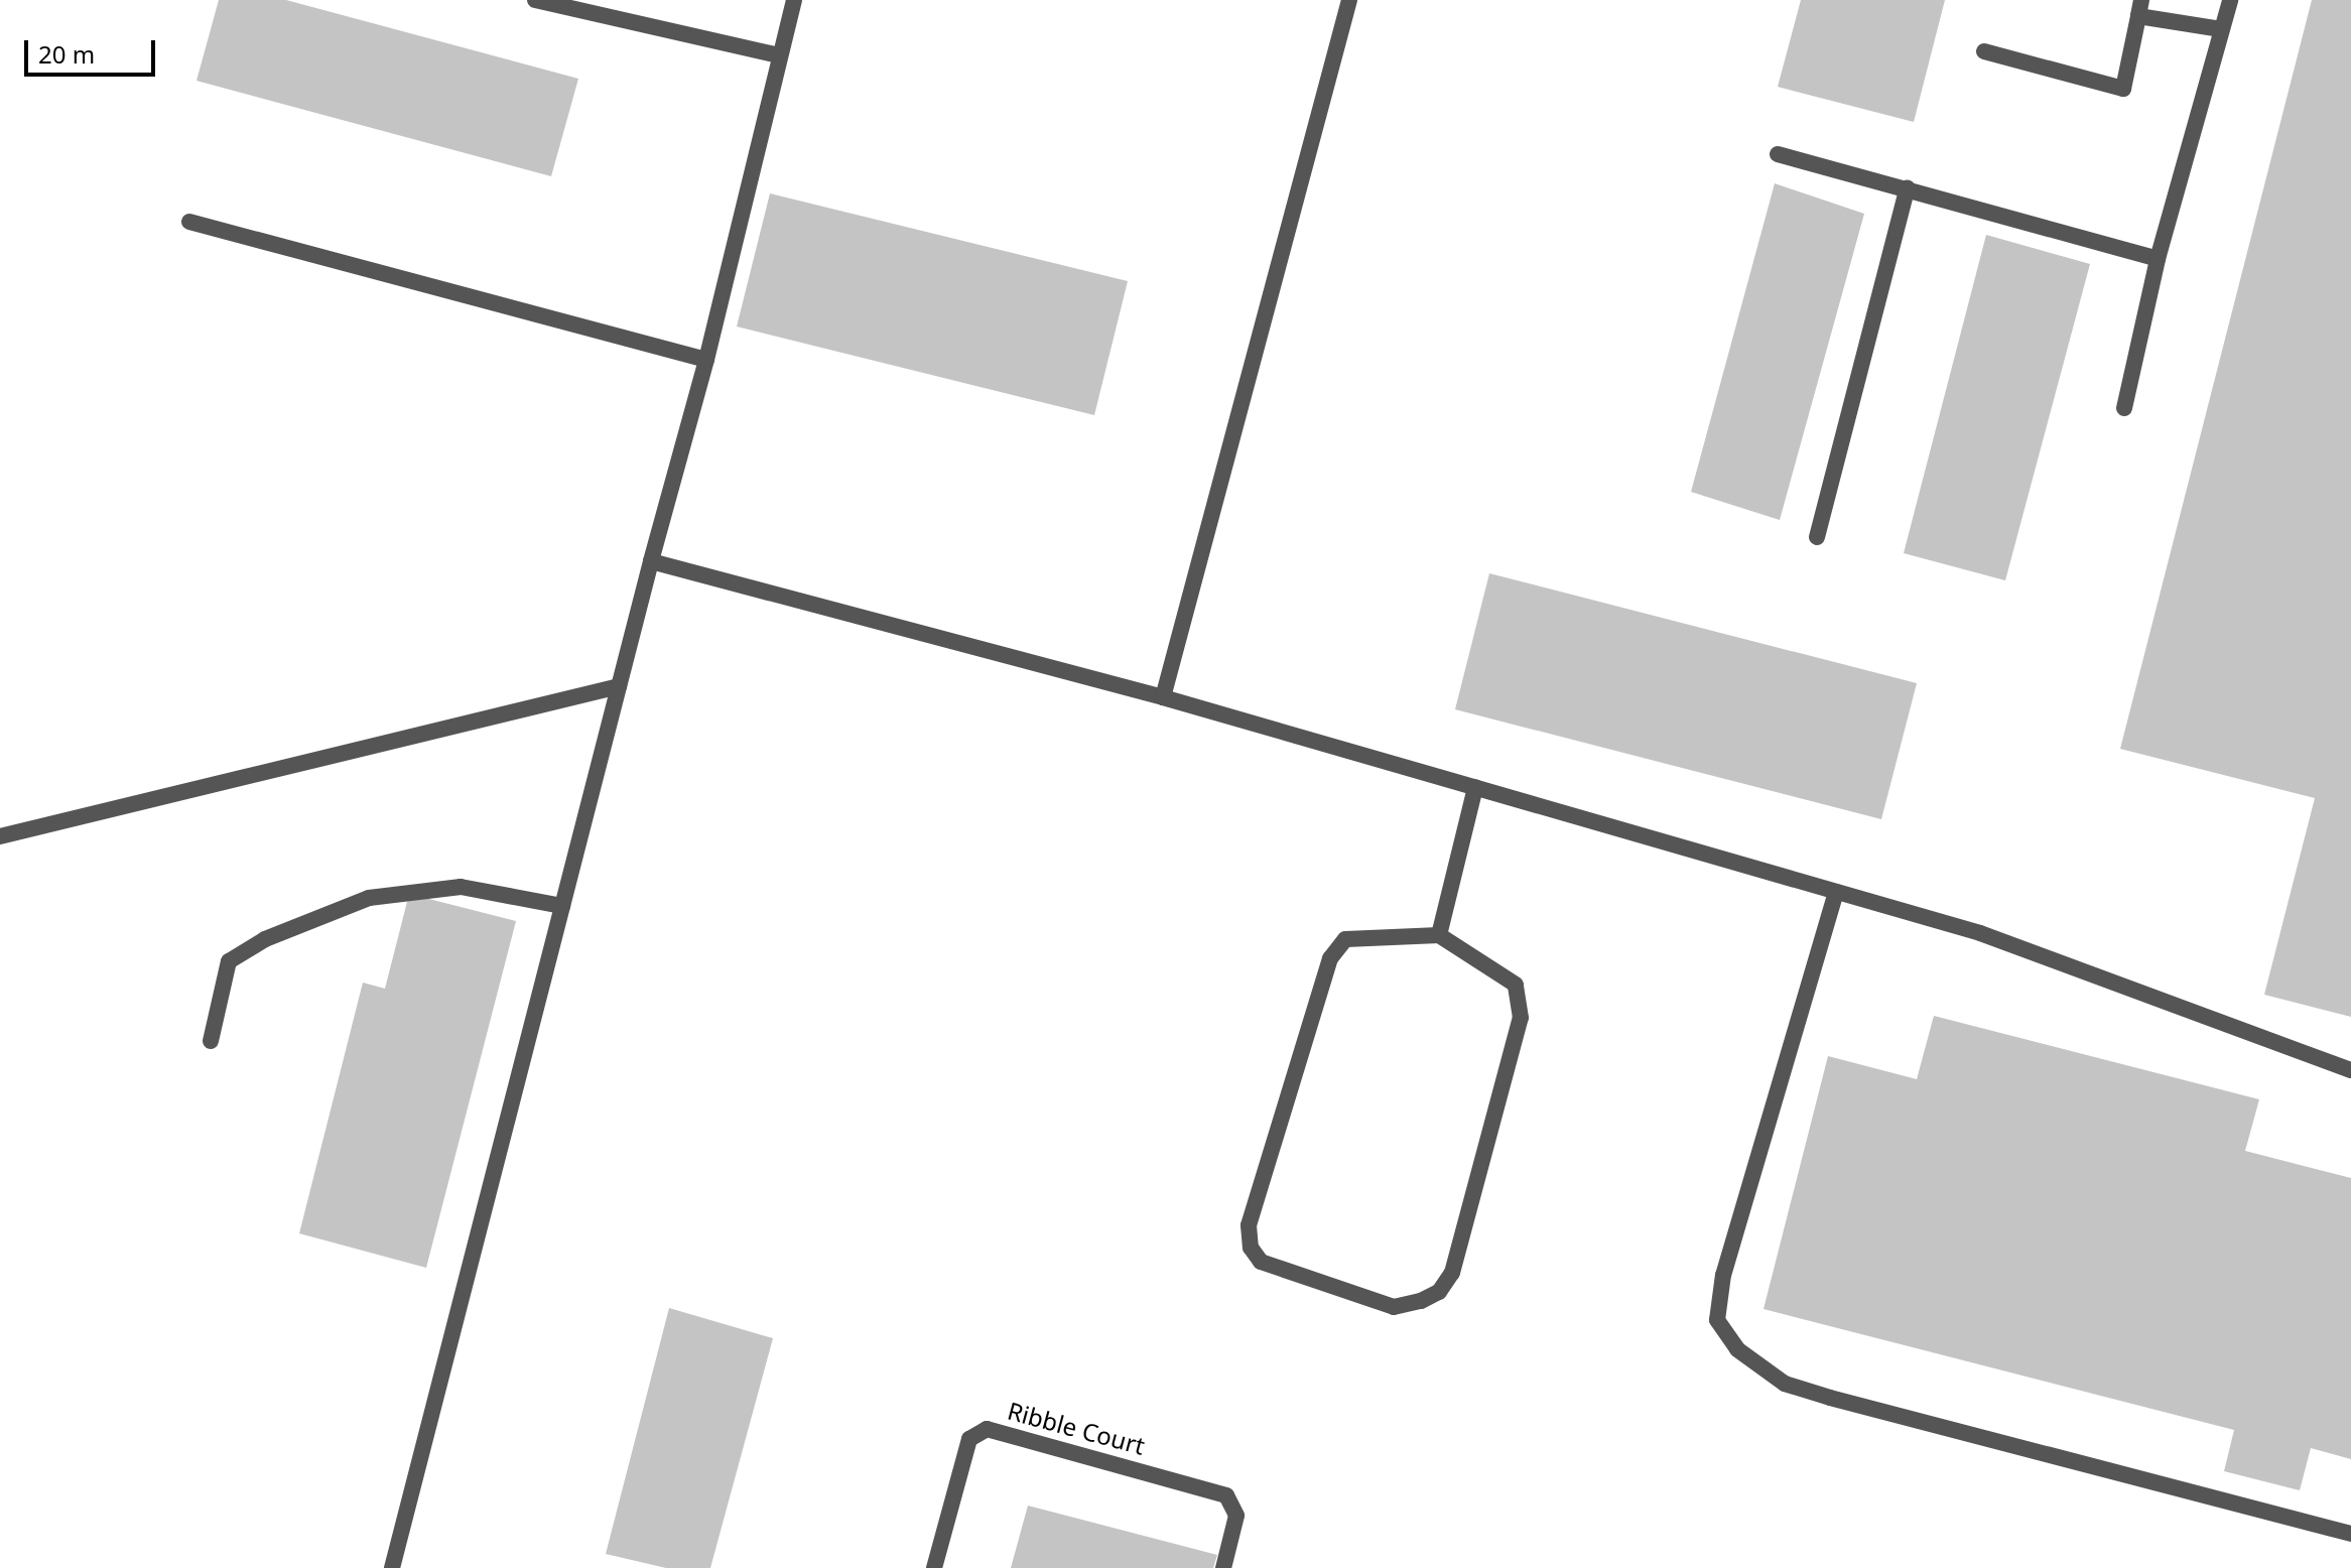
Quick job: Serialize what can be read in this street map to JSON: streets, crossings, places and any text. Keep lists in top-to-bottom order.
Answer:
{
  "streets": {
    "lane": ["Ribble Court"]
  },
  "scale_bar": "20 m"
}
